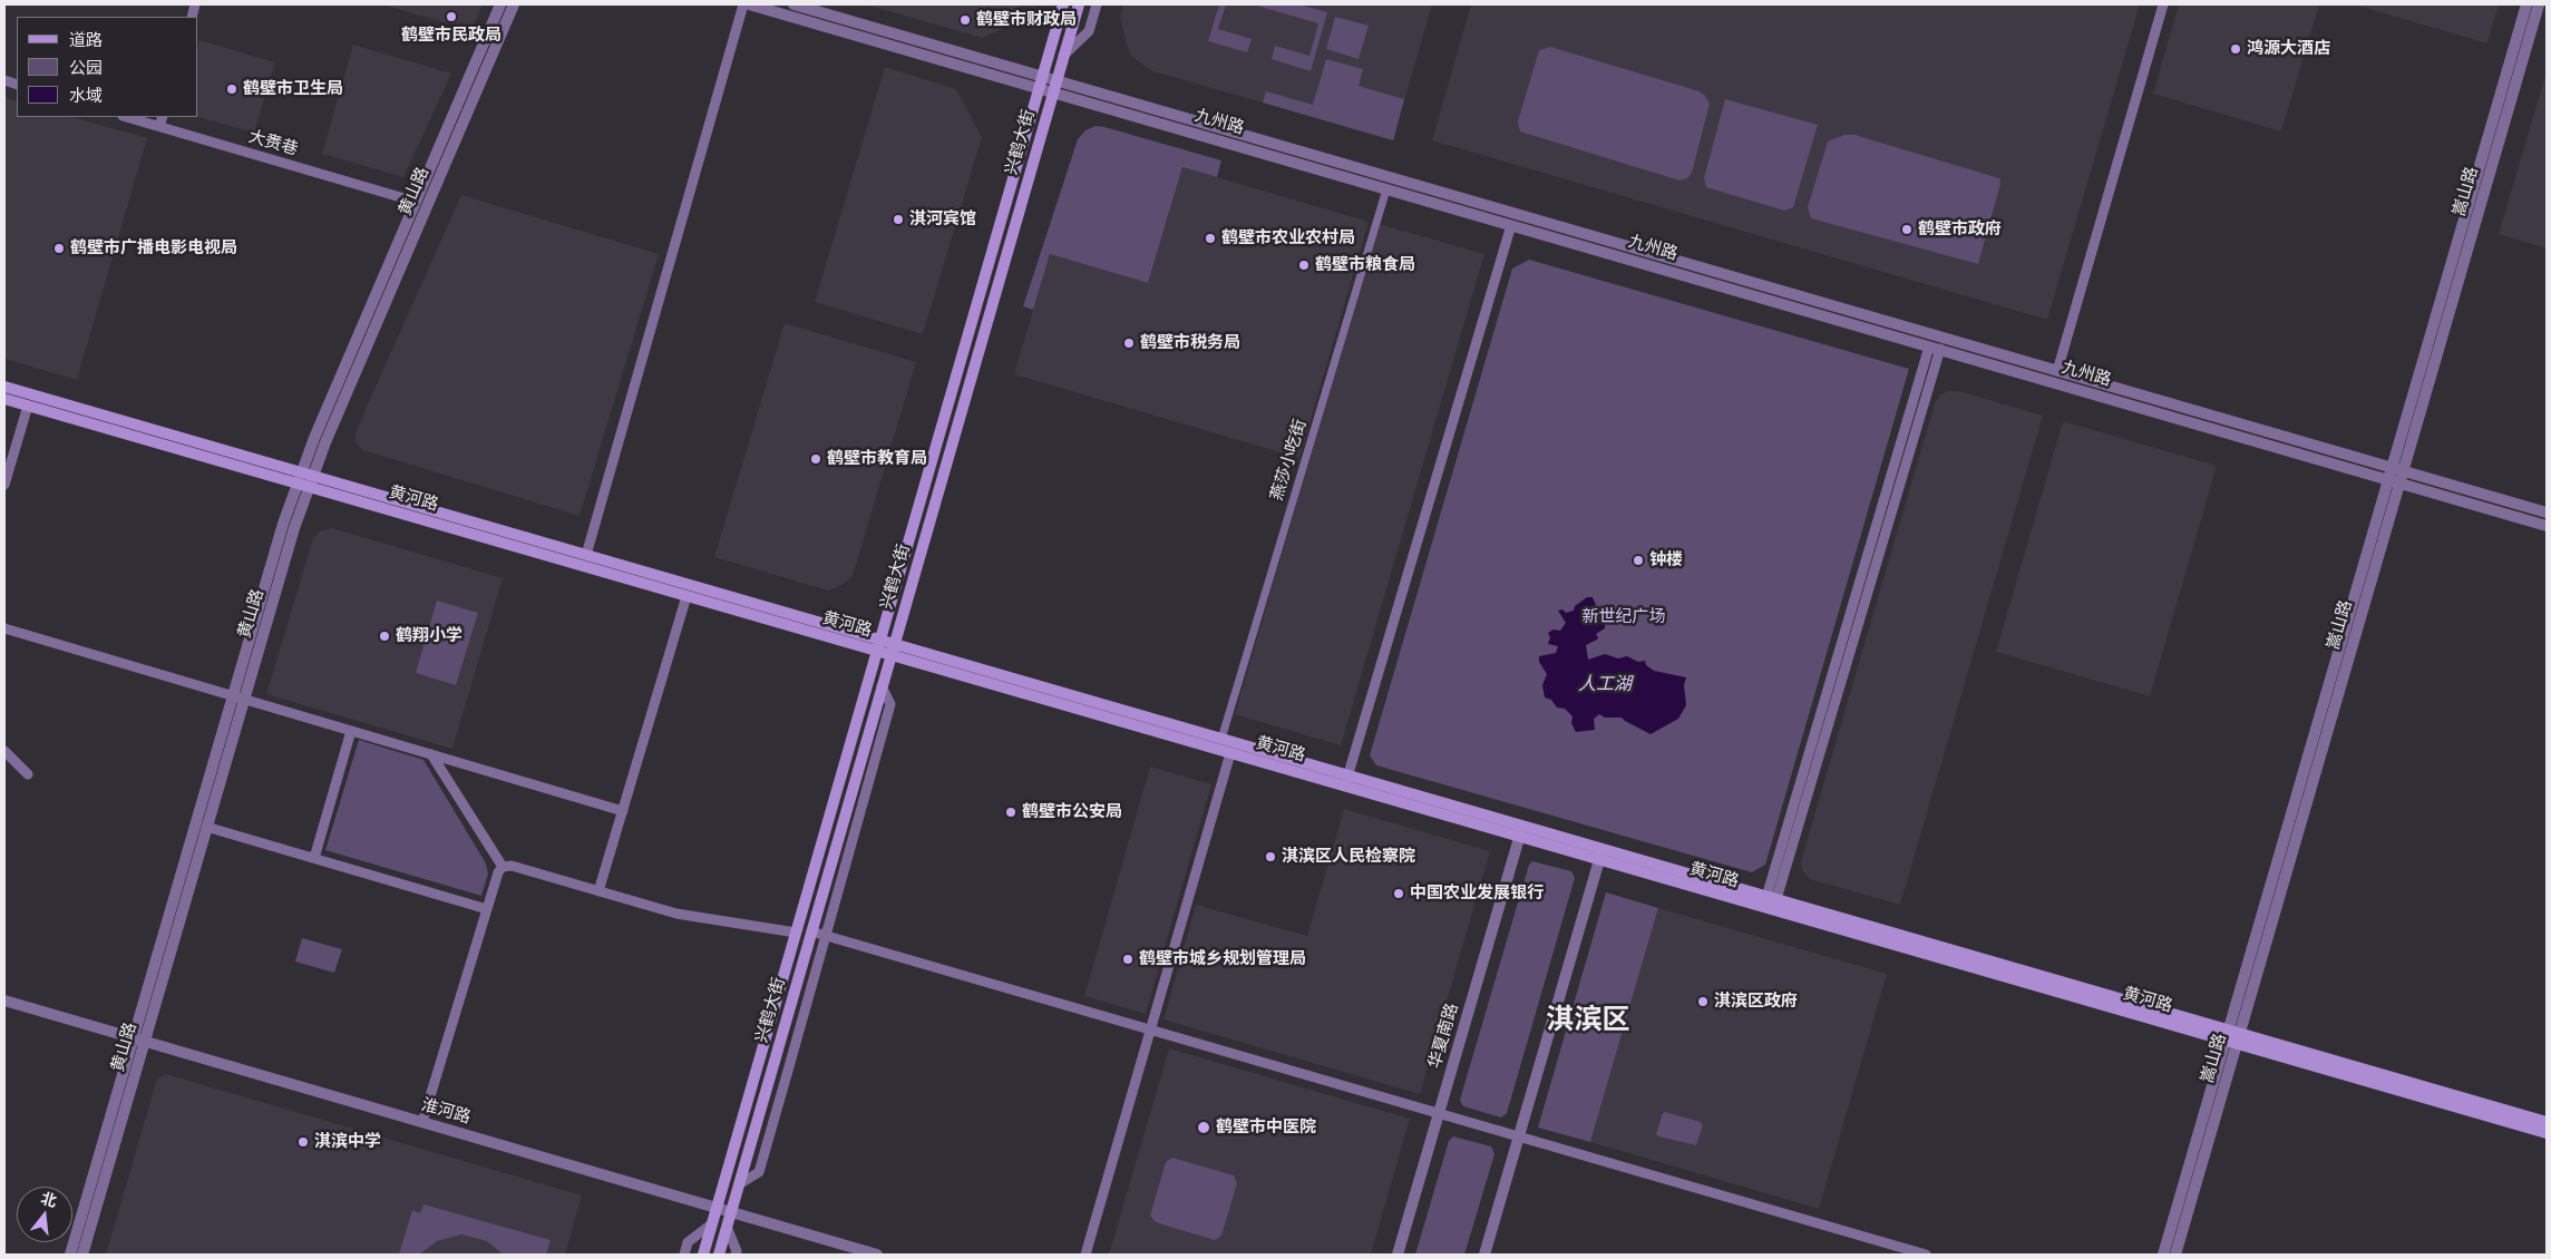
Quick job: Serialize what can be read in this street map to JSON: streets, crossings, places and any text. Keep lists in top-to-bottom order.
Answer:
{
  "streets": {
    "main road": ["兴鹤大街", "黄河路"],
    "street": [
      "九州路",
      "大赉巷",
      "黄山路",
      "嵩山路",
      "燕莎小吃街",
      "华夏南路",
      "淮河路"
    ]
  },
  "crossings": [
    ["九州路", "兴鹤大街"],
    ["九州路", "嵩山路"],
    ["九州路", "燕莎小吃街"],
    ["兴鹤大街", "黄河路"],
    ["兴鹤大街", "淮河路"],
    ["大赉巷", "黄山路"],
    ["黄山路", "黄河路"],
    ["黄山路", "淮河路"],
    ["嵩山路", "黄河路"],
    ["燕莎小吃街", "黄河路"],
    ["黄河路", "华夏南路"]
  ],
  "districts": ["淇滨区"],
  "water": ["人工湖"],
  "parks": ["新世纪广场"],
  "places": [
    "鹤壁市民政局",
    "鹤壁市财政局",
    "鸿源大酒店",
    "鹤壁市卫生局",
    "淇河宾馆",
    "鹤壁市政府",
    "鹤壁市农业农村局",
    "鹤壁市广播电影电视局",
    "鹤壁市粮食局",
    "鹤壁市税务局",
    "鹤壁市教育局",
    "钟楼",
    "鹤翔小学",
    "鹤壁市公安局",
    "淇滨区人民检察院",
    "中国农业发展银行",
    "鹤壁市城乡规划管理局",
    "淇滨区政府",
    "鹤壁市中医院",
    "淇滨中学"
  ],
  "legend": ["道路", "公园", "水域"],
  "north": "top"
}
